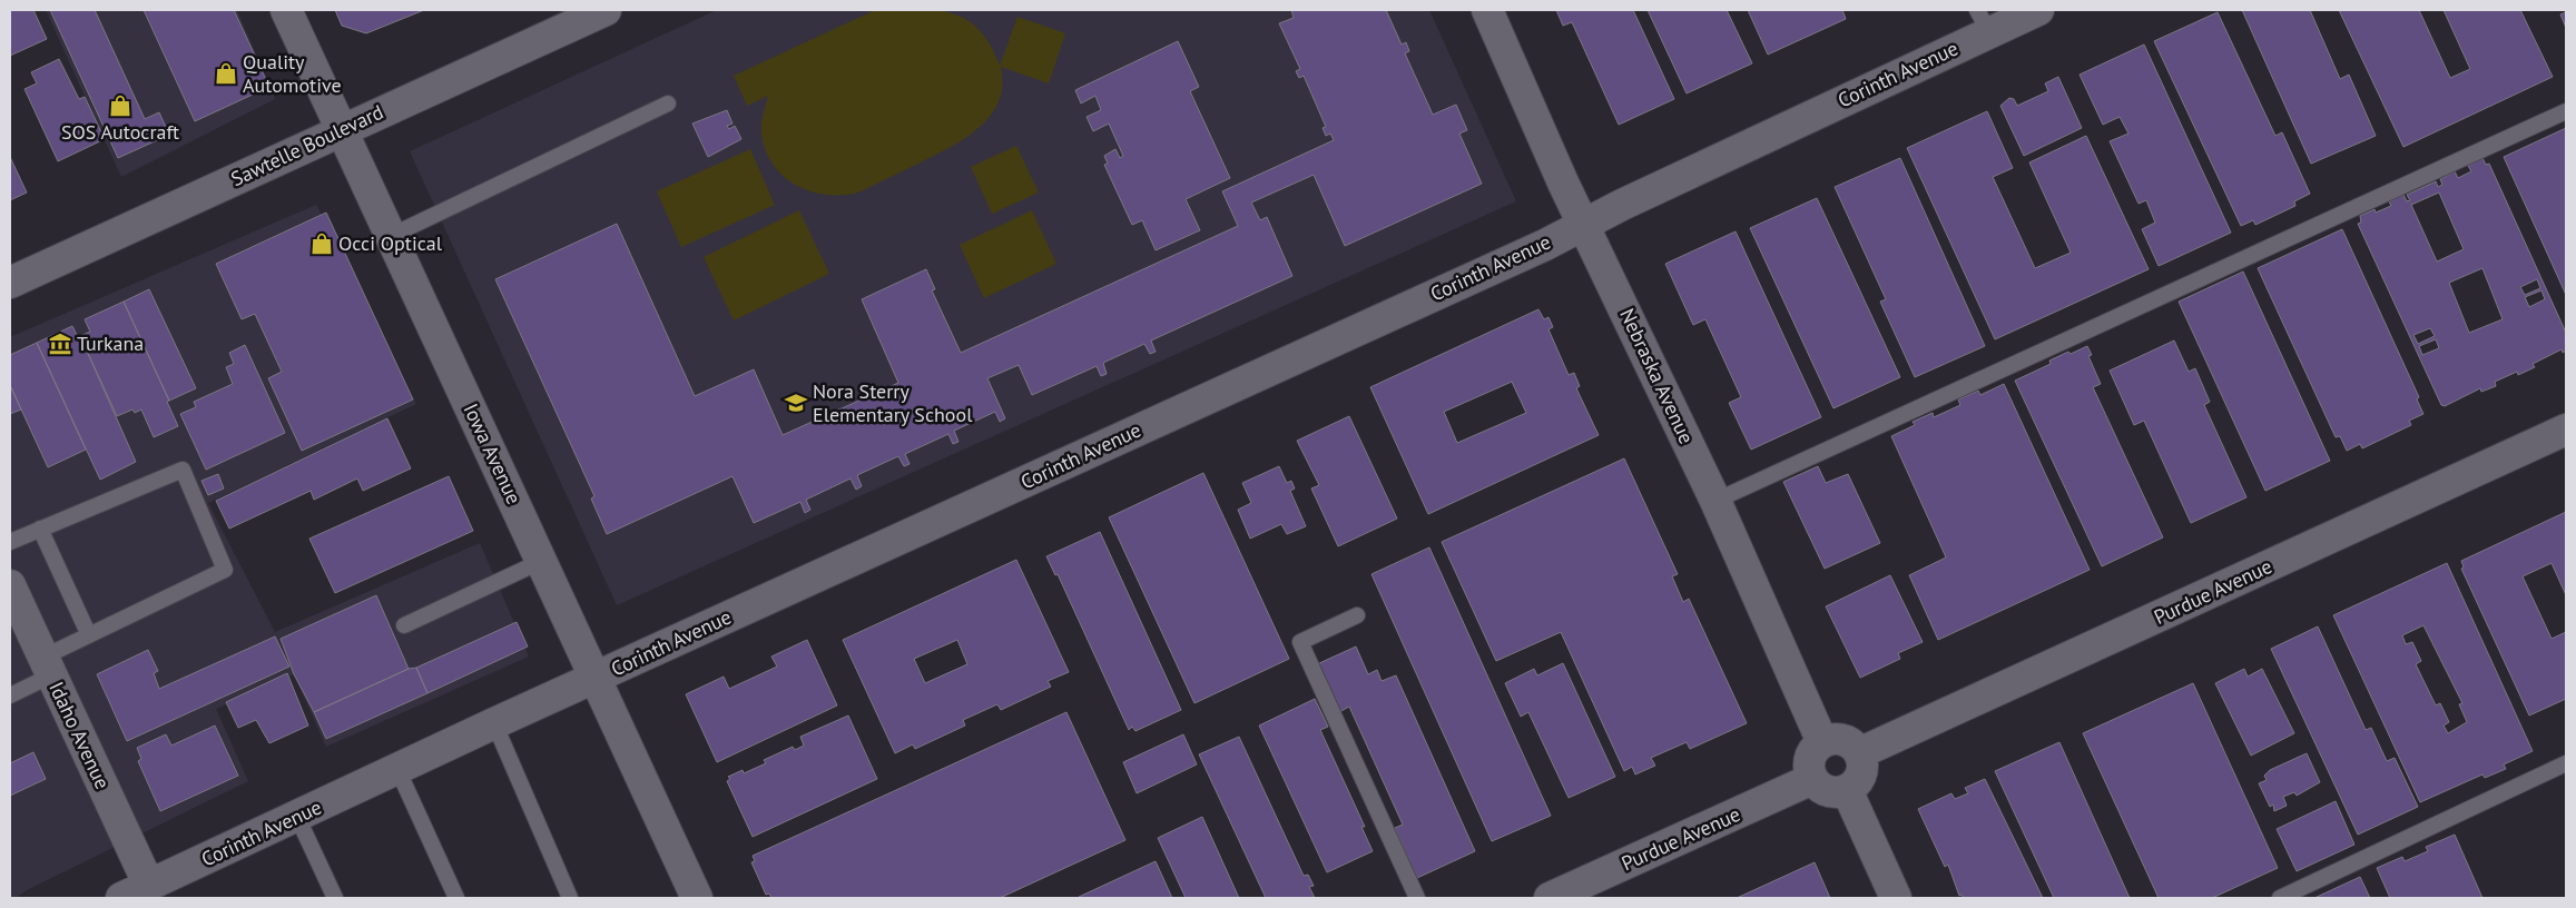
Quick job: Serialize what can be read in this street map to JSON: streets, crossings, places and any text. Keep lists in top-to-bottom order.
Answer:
{
  "streets": {
    "street": [
      "Corinth Avenue",
      "Sawtelle Boulevard",
      "Nebraska Avenue",
      "Iowa Avenue",
      "Purdue Avenue",
      "Idaho Avenue"
    ]
  },
  "crossings": [
    ["Corinth Avenue", "Nebraska Avenue"],
    ["Corinth Avenue", "Iowa Avenue"],
    ["Corinth Avenue", "Idaho Avenue"],
    ["Sawtelle Boulevard", "Iowa Avenue"],
    ["Nebraska Avenue", "Purdue Avenue"]
  ],
  "places": {
    "shop": ["Quality Automotive", "SOS Autocraft", "Occi Optical"],
    "museum": ["Turkana"],
    "school or university": ["Nora Sterry Elementary School"]
  }
}
